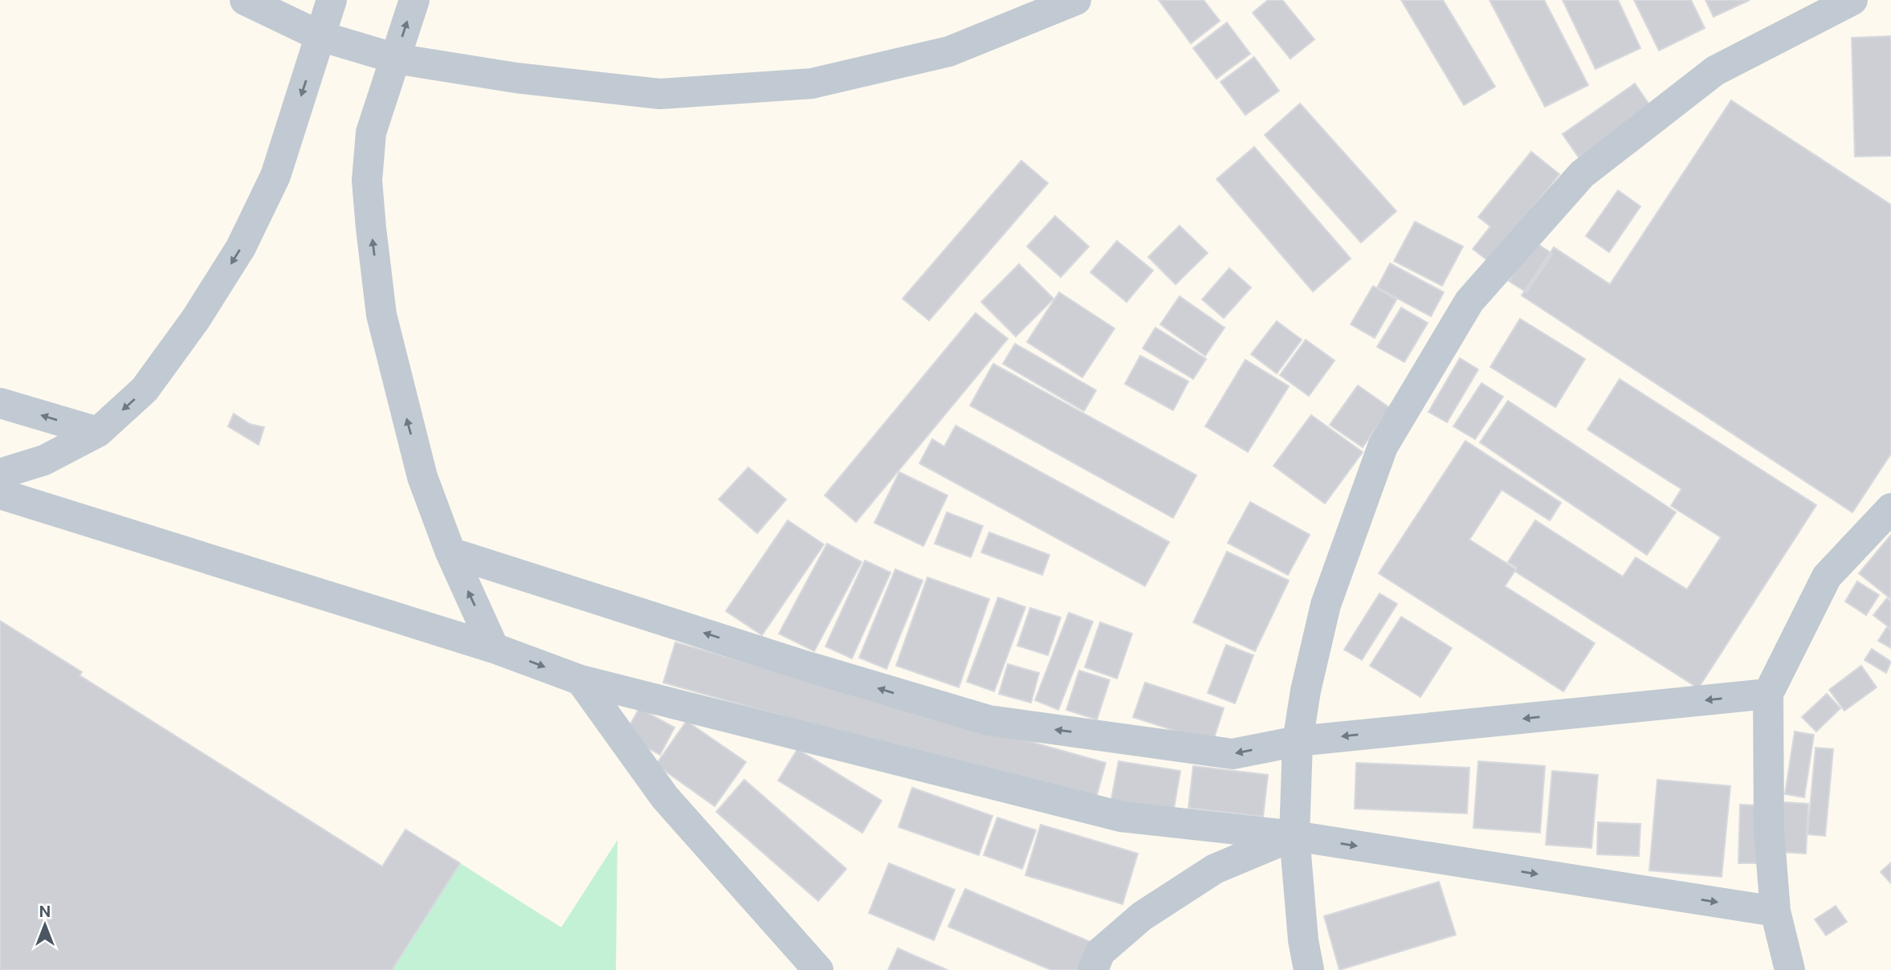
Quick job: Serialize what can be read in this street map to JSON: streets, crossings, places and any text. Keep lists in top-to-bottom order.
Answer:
{
  "north": "top"
}
